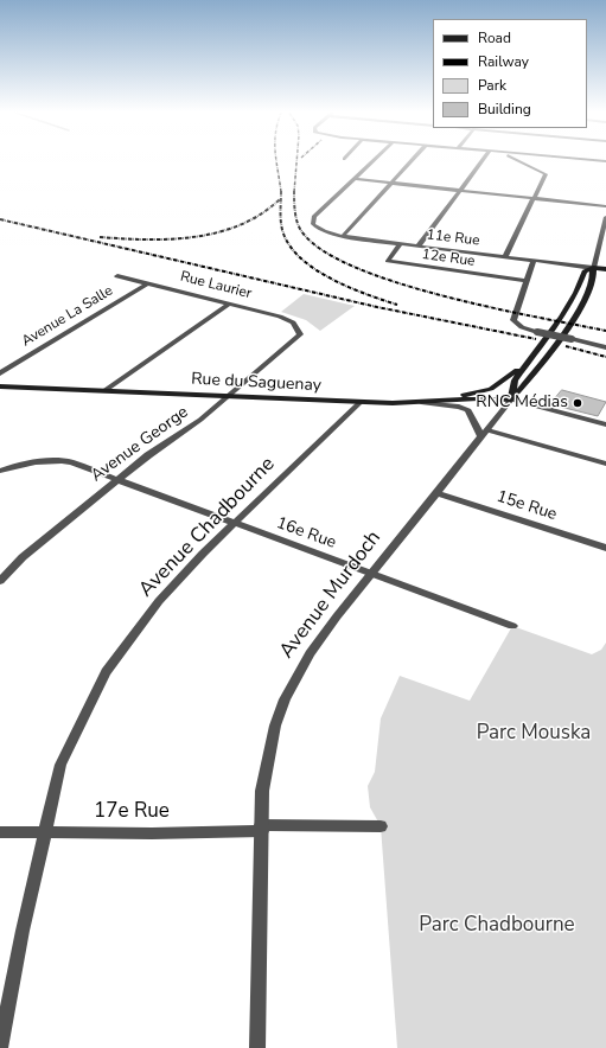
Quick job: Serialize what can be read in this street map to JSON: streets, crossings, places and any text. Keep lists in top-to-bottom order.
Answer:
{
  "streets": {
    "main road": ["Rue du Saguenay", "Avenue Murdoch"],
    "street": [
      "11e Rue",
      "12e Rue",
      "Rue Laurier",
      "Avenue La Salle",
      "Avenue George",
      "15e Rue",
      "Avenue Chadbourne",
      "16e Rue",
      "17e Rue"
    ]
  },
  "crossings": [
    ["11e Rue", "12e Rue"],
    ["11e Rue", "Avenue Murdoch"],
    ["Rue Laurier", "Avenue La Salle"],
    ["Rue Laurier", "Avenue George"],
    ["Rue du Saguenay", "Avenue George"],
    ["Rue du Saguenay", "Avenue Chadbourne"],
    ["Rue du Saguenay", "Avenue Murdoch"],
    ["Avenue George", "16e Rue"],
    ["15e Rue", "Avenue Murdoch"],
    ["Avenue Chadbourne", "16e Rue"],
    ["Avenue Chadbourne", "17e Rue"],
    ["16e Rue", "Avenue Murdoch"],
    ["Avenue Murdoch", "17e Rue"]
  ],
  "parks": ["Parc Mouska", "Parc Chadbourne"],
  "places": ["RNC Médias"],
  "legend": [
    "Road",
    "Railway",
    "Park",
    "Building"
  ]
}
